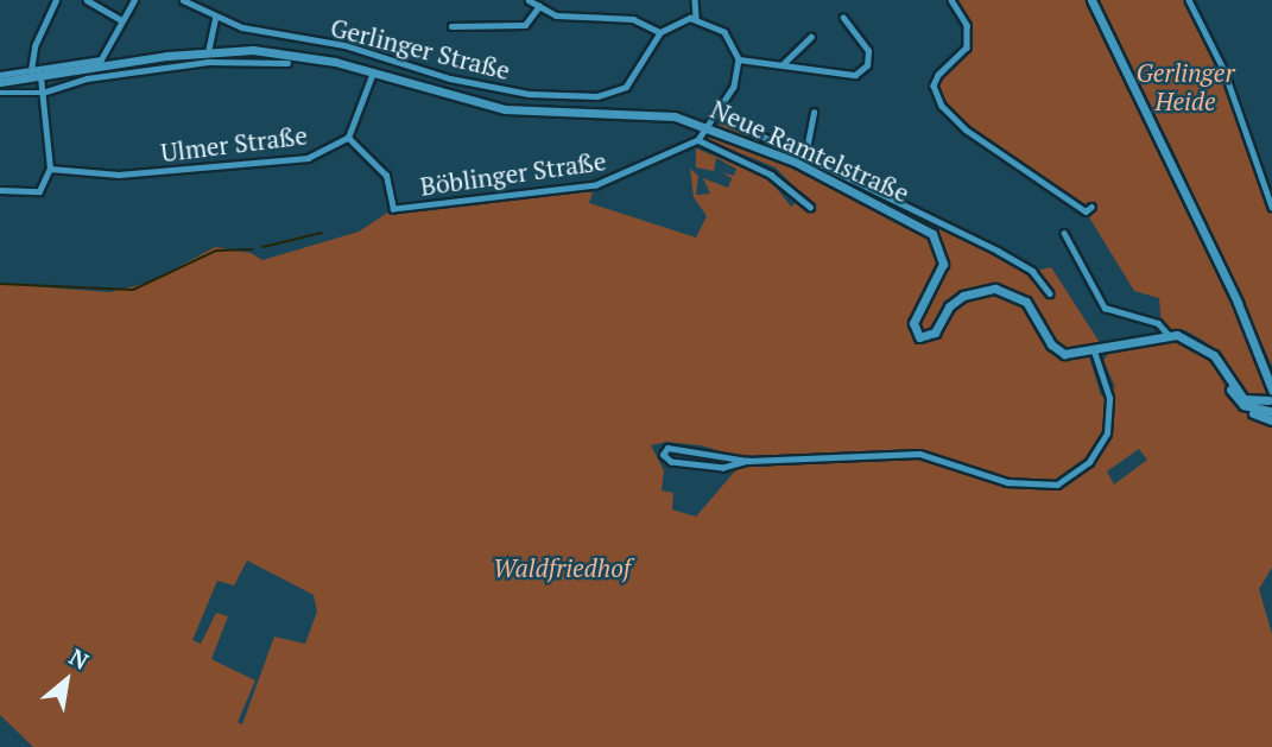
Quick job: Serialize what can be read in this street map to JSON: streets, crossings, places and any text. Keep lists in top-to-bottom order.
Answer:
{
  "streets": {
    "main road": ["Neue Ramtelstraße"],
    "street": ["Gerlinger Straße", "Ulmer Straße", "Böblinger Straße"]
  },
  "crossings": [
    ["Ulmer Straße", "Böblinger Straße"]
  ],
  "parks": ["Gerlinger Heide", "Waldfriedhof"],
  "north": "top right"
}
